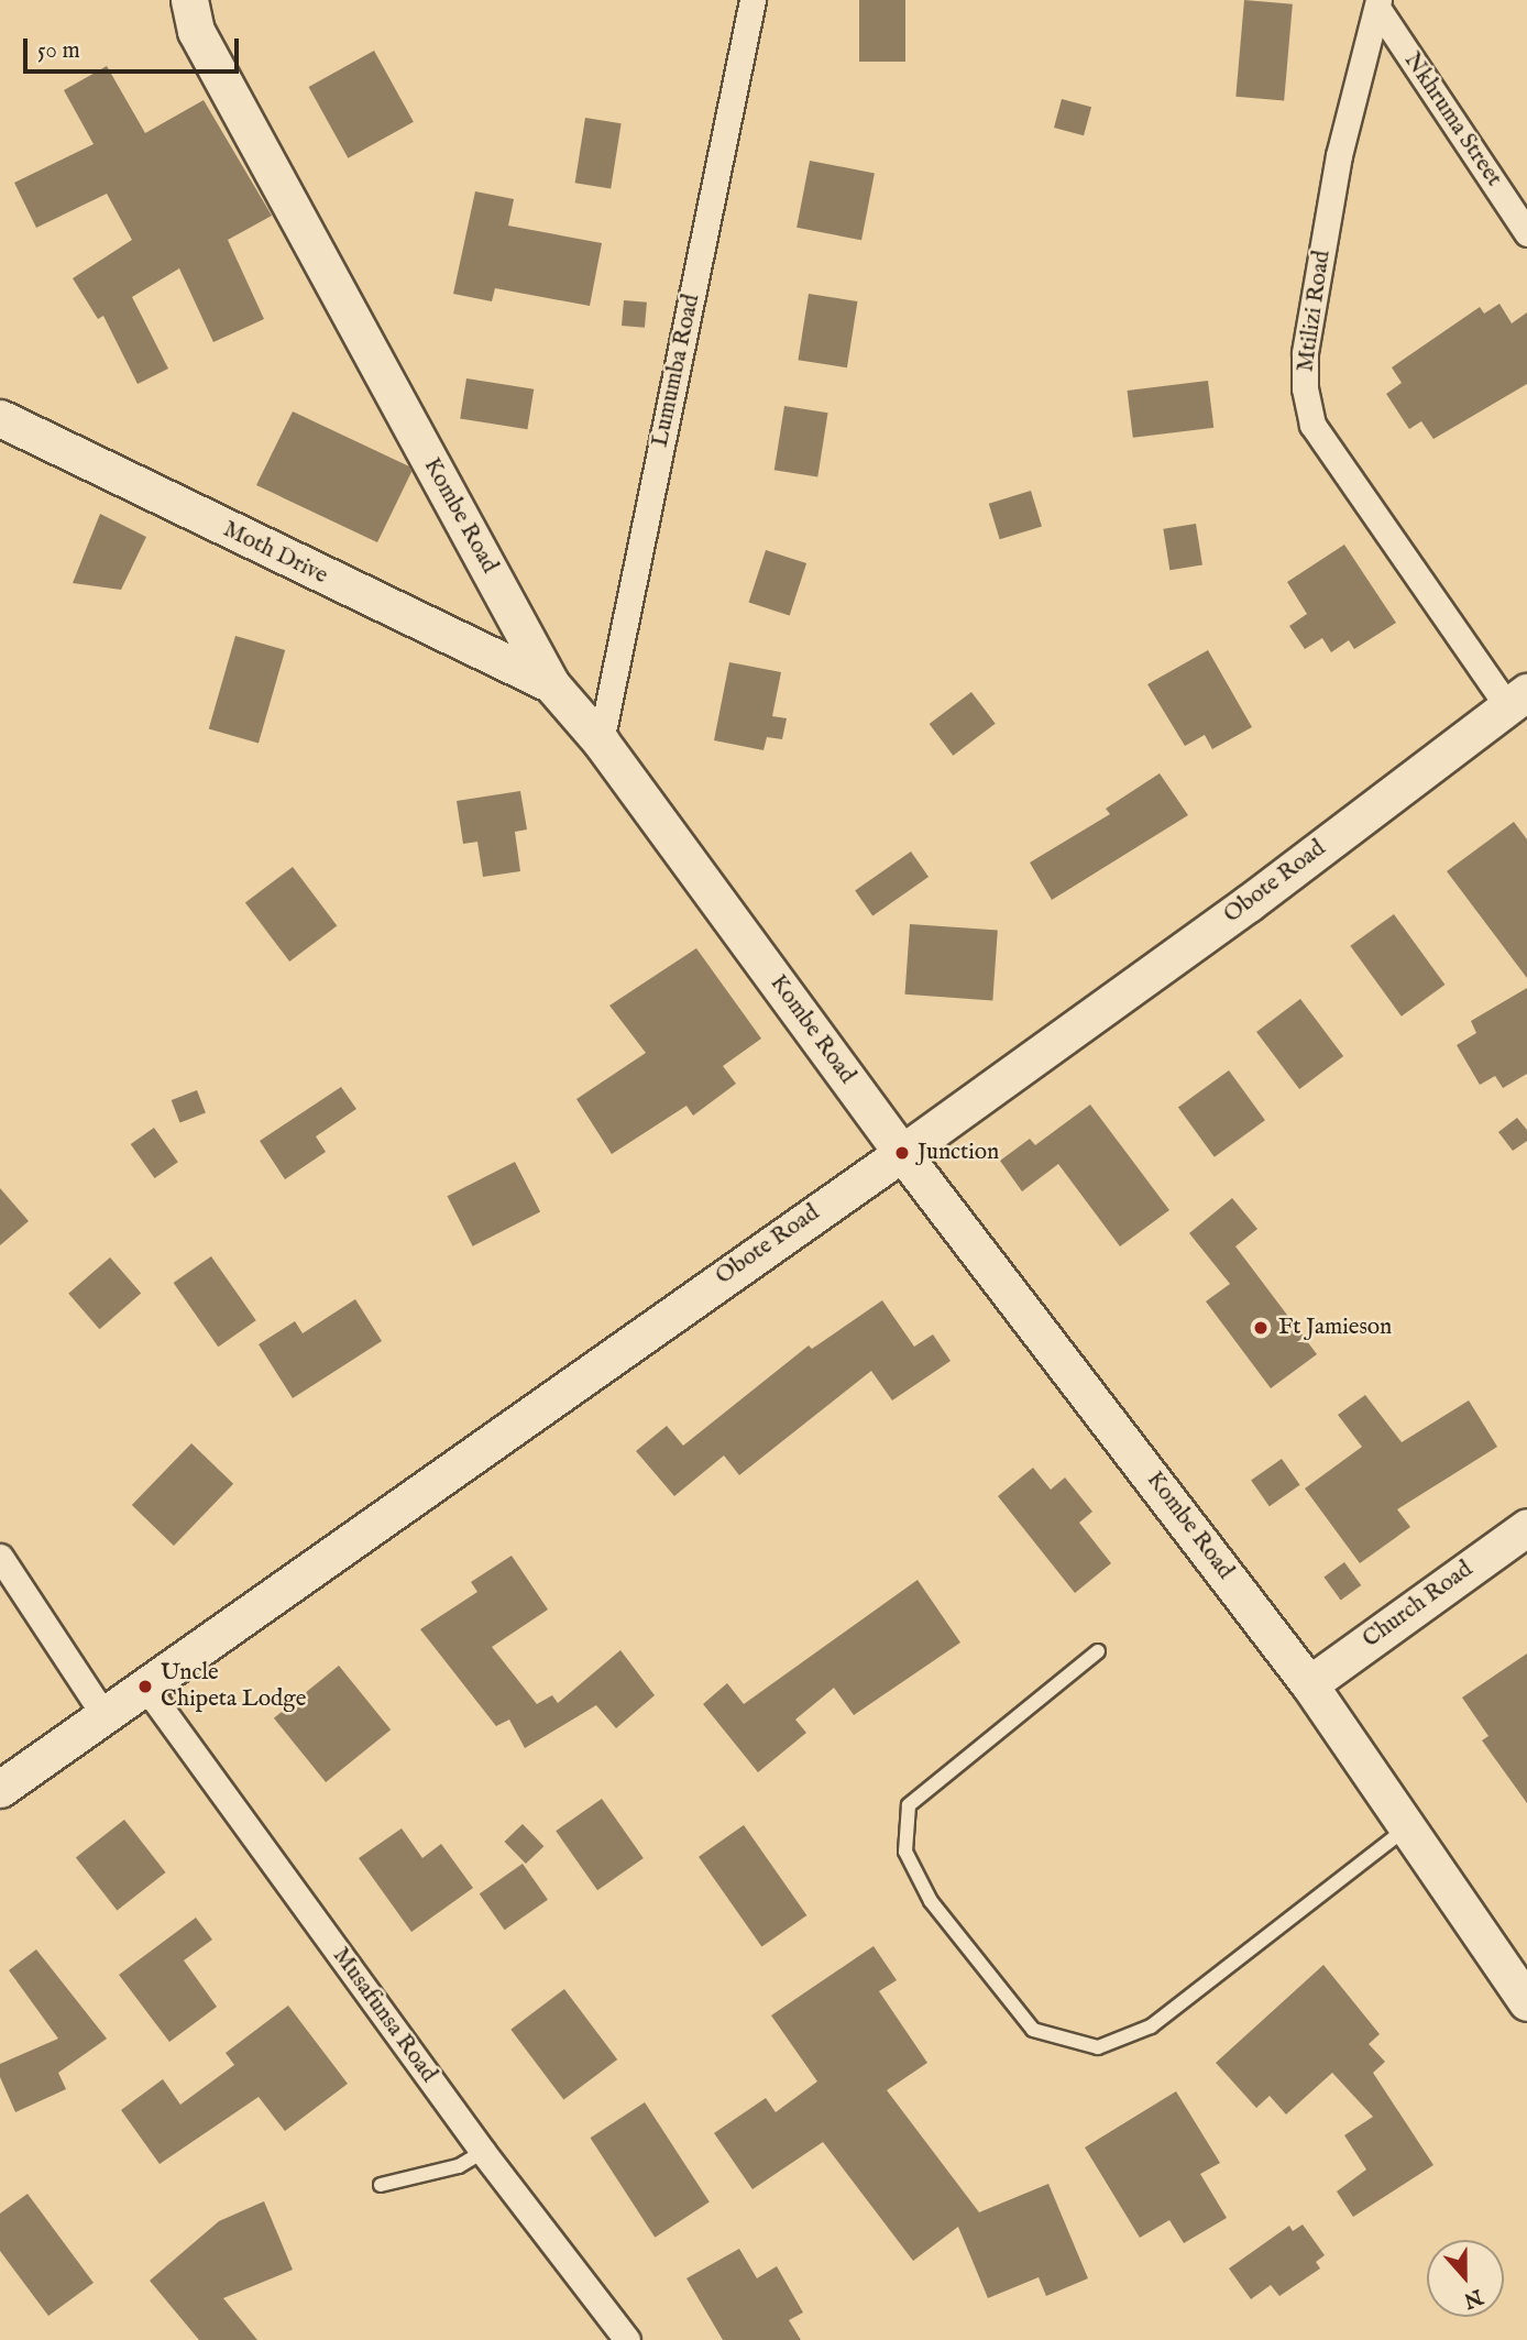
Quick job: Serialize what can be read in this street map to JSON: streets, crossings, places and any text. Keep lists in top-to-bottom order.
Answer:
{
  "streets": {
    "street": [
      "Nkhruma Street",
      "Mtilizi Road",
      "Lumumba Road",
      "Kombe Road",
      "Moth Drive",
      "Obote Road",
      "Church Road",
      "Musafunsa Road"
    ]
  },
  "crossings": [
    ["Nkhruma Street", "Mtilizi Road"],
    ["Mtilizi Road", "Obote Road"],
    ["Lumumba Road", "Kombe Road"],
    ["Kombe Road", "Moth Drive"],
    ["Kombe Road", "Obote Road"],
    ["Kombe Road", "Church Road"],
    ["Obote Road", "Musafunsa Road"]
  ],
  "places": ["Junction", "Ft Jamieson", "Uncle Chipeta Lodge"],
  "scale_bar": "50 m",
  "north": "bottom"
}
